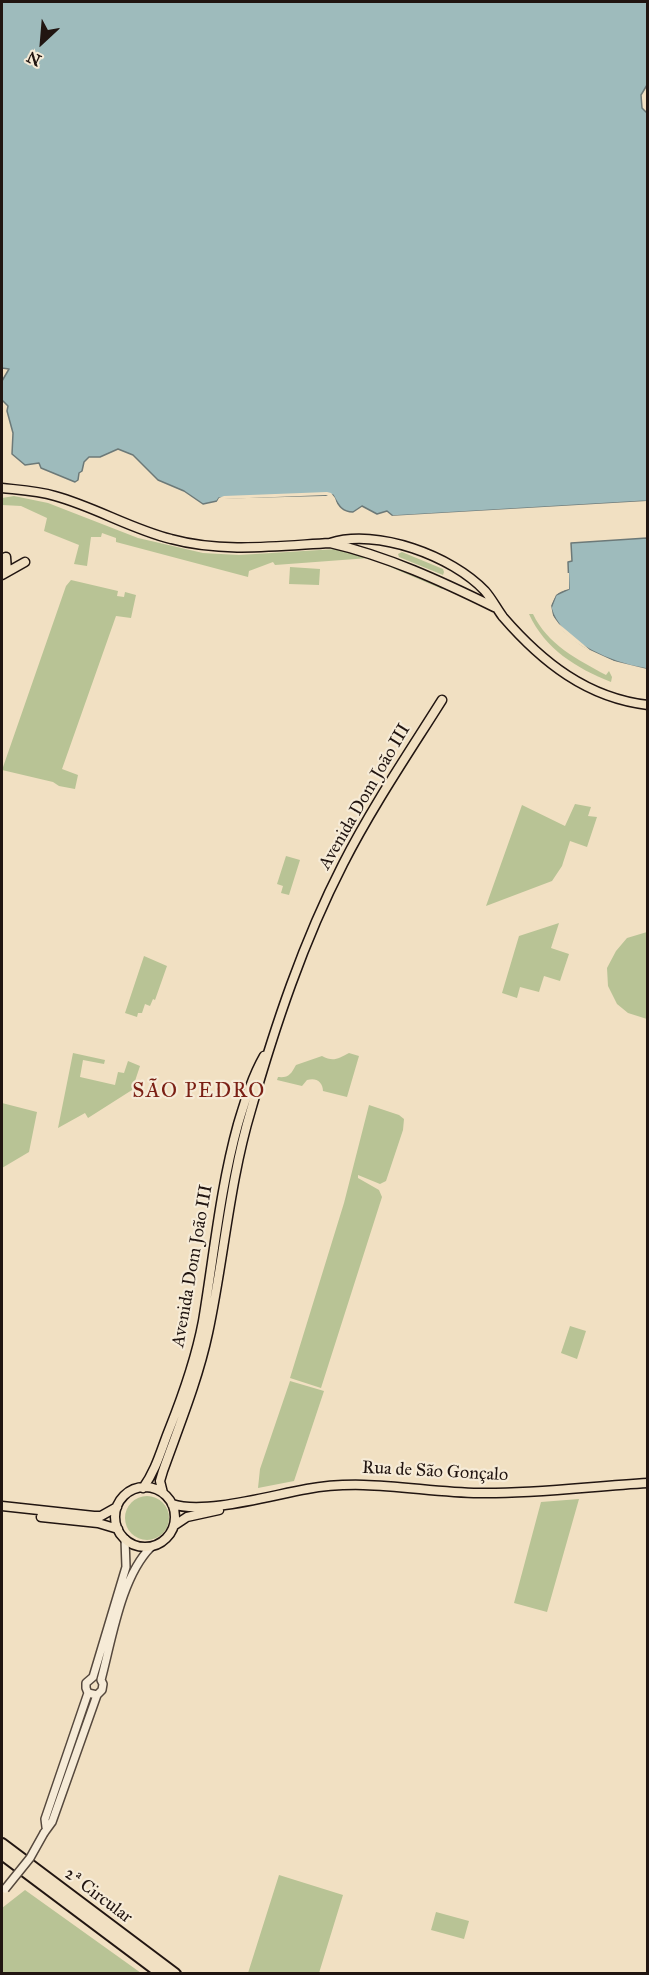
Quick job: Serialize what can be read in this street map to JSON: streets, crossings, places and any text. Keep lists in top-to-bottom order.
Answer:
{
  "streets": {
    "highway": ["2ª Circular"],
    "main road": ["Avenida Dom João III", "Rua de São Gonçalo"]
  },
  "crossings": [
    ["Avenida Dom João III", "Rua de São Gonçalo"]
  ],
  "districts": ["SÃO PEDRO"],
  "north": "bottom left"
}
